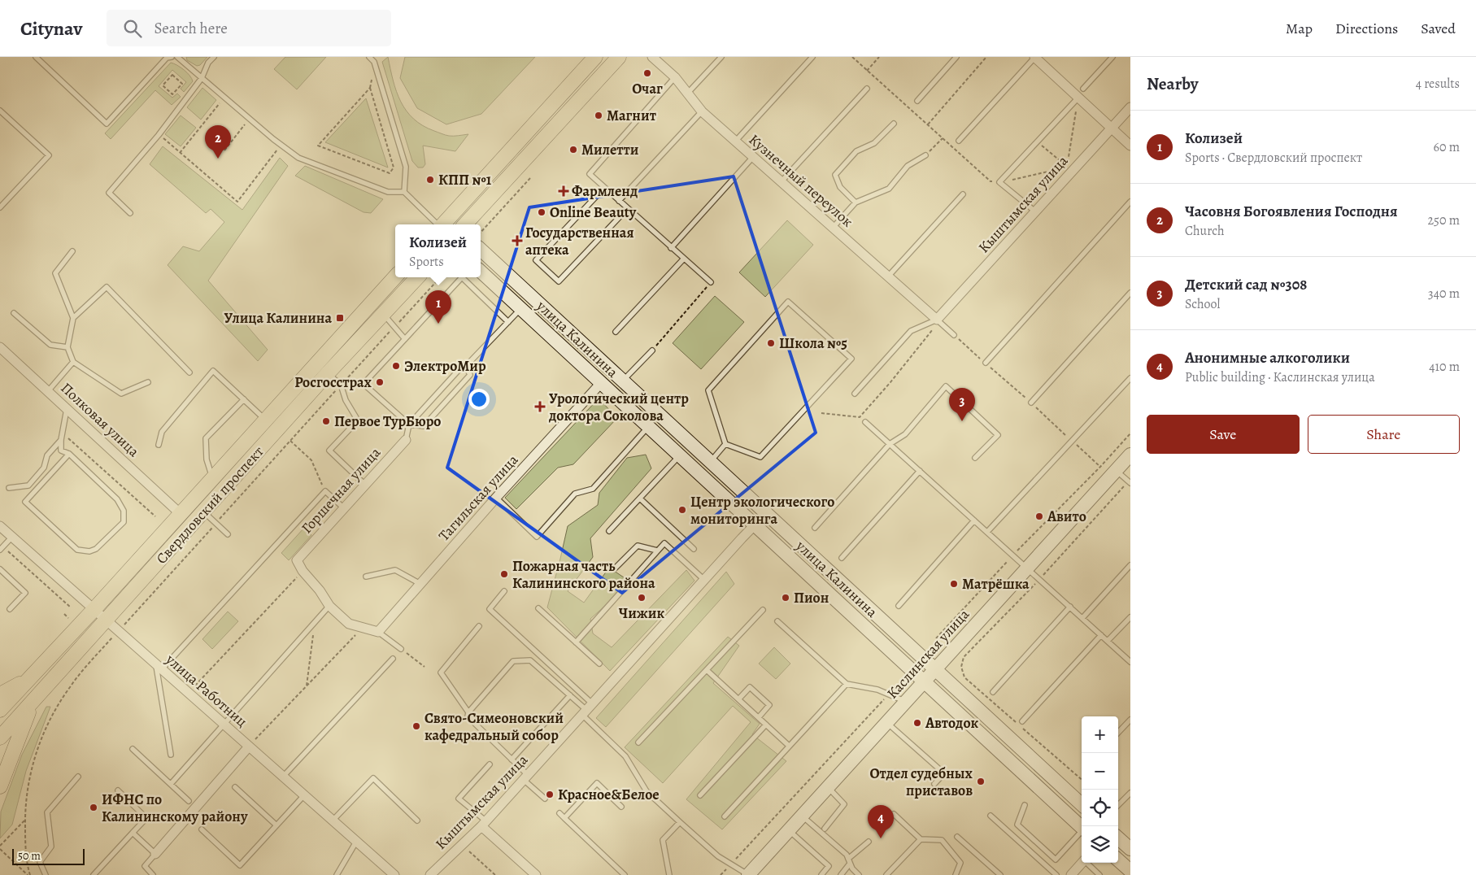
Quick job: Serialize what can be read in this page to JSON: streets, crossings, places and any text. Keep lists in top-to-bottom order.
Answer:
{
  "streets": {
    "main road": ["улица Калинина", "Свердловский проспект", "Каслинская улица"],
    "street": [
      "Кузнечный переулок",
      "Кыштымская улица",
      "Полковая улица",
      "Горшечная улица",
      "Тагильская улица",
      "улица Работниц"
    ]
  },
  "crossings": [
    ["Кузнечный переулок", "Кыштымская улица"],
    ["Кыштымская улица", "улица Калинина"],
    ["улица Калинина", "Тагильская улица"],
    ["улица Калинина", "Каслинская улица"],
    ["Полковая улица", "Свердловский проспект"],
    ["Свердловский проспект", "улица Работниц"]
  ],
  "places": {
    "other": [
      "Очаг",
      "Магнит",
      "Милетти",
      "КПП №1",
      "Online Beauty",
      "Школа №5",
      "ЭлектроМир",
      "Росгосстрах",
      "Первое ТурБюро",
      "Центр экологического мониторинга",
      "Авито",
      "Пожарная часть Калининского района",
      "Матрёшка",
      "Чижик",
      "Пион",
      "Автодок",
      "Свято-Симеоновский кафедральный собор",
      "Отдел судебных приставов",
      "Красное&Белое",
      "ИФНС по Калининскому району"
    ],
    "health": ["Фармленд", "Государственная аптека", "Урологический центр доктора Соколова"],
    "transit": ["Улица Калинина"]
  },
  "scale_bar": "50 m",
  "page": {
    "header": "Citynav",
    "search": "Search here",
    "nav": ["Map", "Directions", "Saved"],
    "heading": ["Nearby", "4 results"],
    "list": [
      {
        "mark": "1",
        "name": "Колизей",
        "note": "Sports · Свердловский проспект",
        "value": "60 m"
      },
      {
        "mark": "2",
        "name": "Часовня Богоявления Господня",
        "note": "Church",
        "value": "250 m"
      },
      {
        "mark": "3",
        "name": "Детский сад №308",
        "note": "School",
        "value": "340 m"
      },
      {
        "mark": "4",
        "name": "Анонимные алкоголики",
        "note": "Public building · Каслинская улица",
        "value": "410 m"
      }
    ],
    "pins": [
      "2",
      "1",
      "3",
      "4"
    ],
    "popup": ["Колизей", "Sports"],
    "buttons": ["Save", "Share"],
    "map_buttons": ["+", "−"],
    "scale": "50 m"
  }
}
